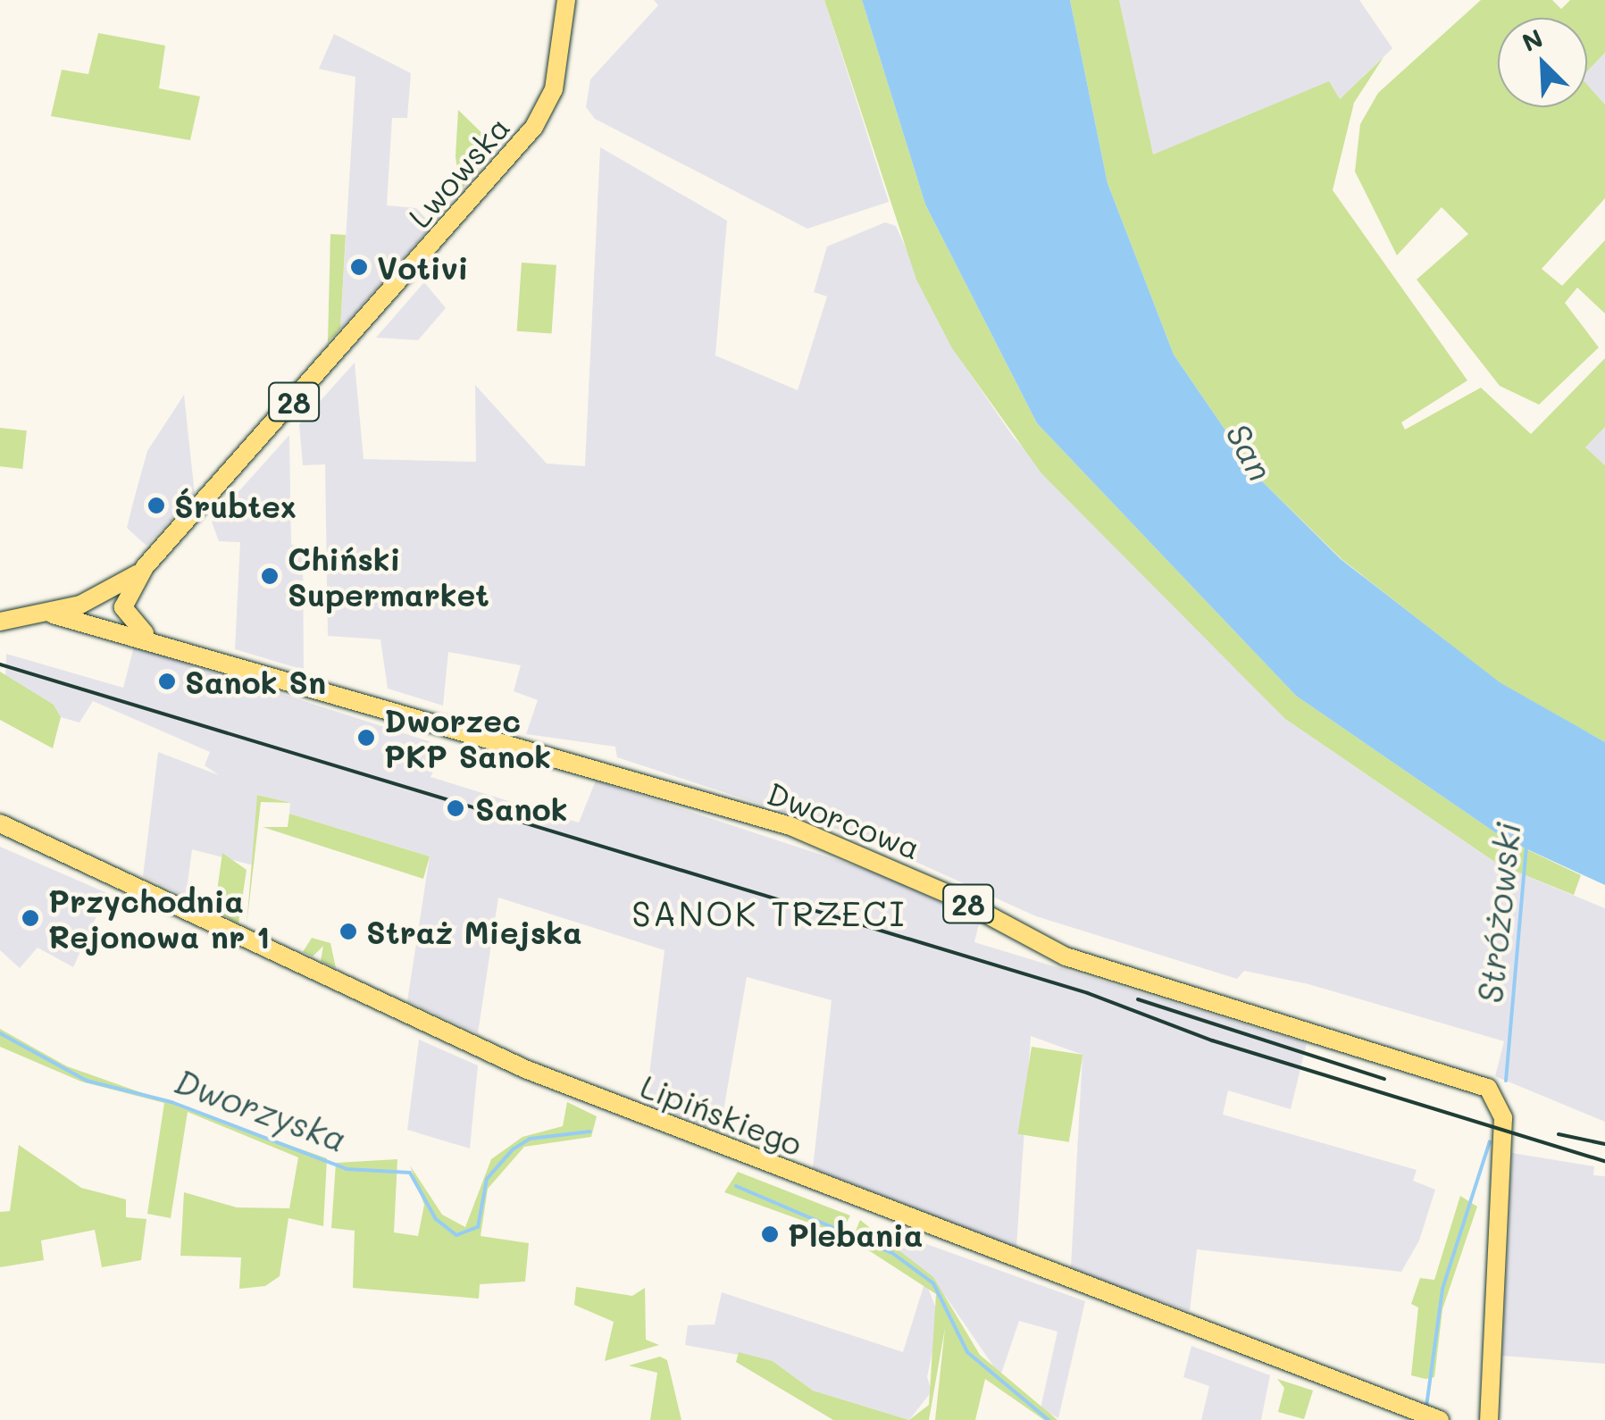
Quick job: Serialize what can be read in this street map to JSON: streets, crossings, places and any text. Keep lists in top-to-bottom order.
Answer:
{
  "streets": {
    "main road": [
      "Lwowska",
      "28",
      "Dworcowa",
      "Lipińskiego"
    ]
  },
  "crossings": [
    ["Lwowska", "28"],
    ["Lwowska", "Dworcowa"],
    ["28", "Dworcowa"]
  ],
  "districts": ["SANOK TRZECI"],
  "water": ["San", "Stróżowski", "Dworzyska"],
  "places": [
    "Votivi",
    "Śrubtex",
    "Chiński Supermarket",
    "Sanok Sn",
    "Dworzec PKP Sanok",
    "Sanok",
    "Przychodnia Rejonowa nr 1",
    "Straż Miejska",
    "Plebania"
  ],
  "north": "top left"
}
